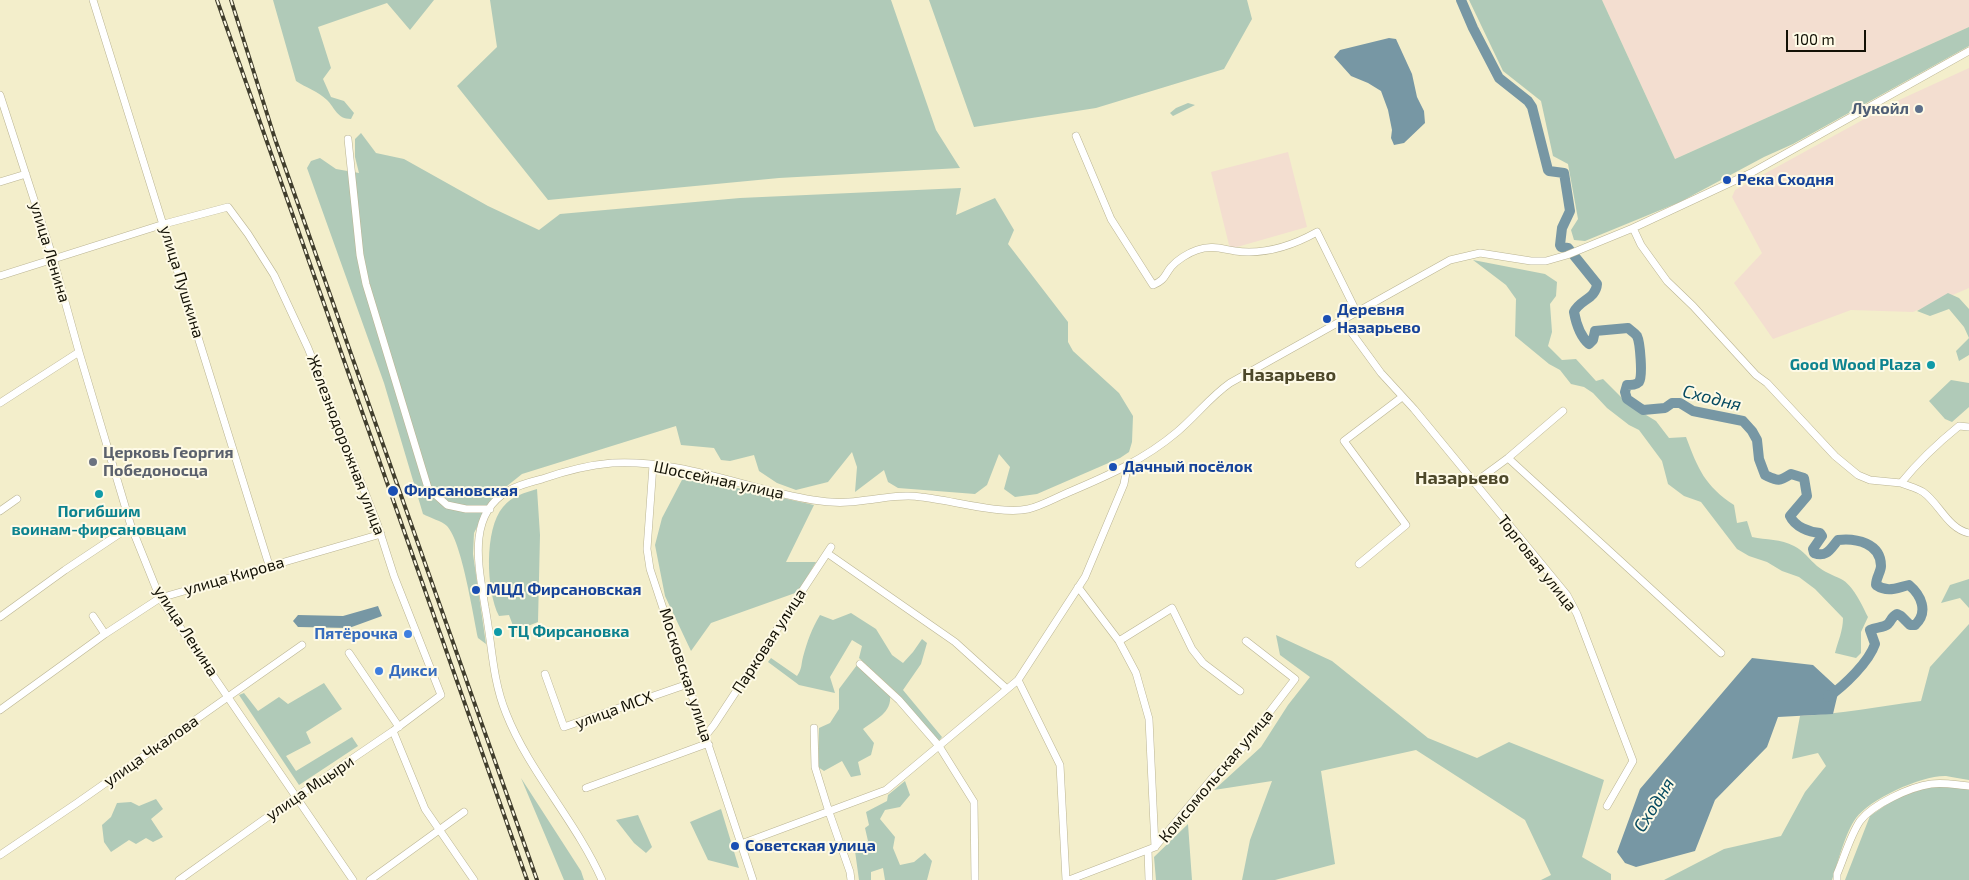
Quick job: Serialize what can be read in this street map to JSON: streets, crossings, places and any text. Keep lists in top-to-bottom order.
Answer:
{
  "streets": {
    "street": [
      "улица Ленина",
      "улица Пушкина",
      "Железнодорожная улица",
      "Шоссейная улица",
      "Торговая улица",
      "улица Кирова",
      "Парковая улица",
      "Московская улица",
      "улица МСХ",
      "улица Чкалова",
      "Комсомольская улица",
      "улица Мцыри"
    ]
  },
  "crossings": [
    ["улица Ленина", "улица Кирова"],
    ["улица Ленина", "улица Чкалова"],
    ["улица Ленина", "улица Мцыри"],
    ["улица Пушкина", "Железнодорожная улица"],
    ["улица Пушкина", "улица Кирова"],
    ["Железнодорожная улица", "улица Кирова"],
    ["Железнодорожная улица", "улица Мцыри"],
    ["Шоссейная улица", "Торговая улица"],
    ["Шоссейная улица", "Московская улица"],
    ["Парковая улица", "Московская улица"],
    ["Московская улица", "улица МСХ"]
  ],
  "districts": ["Назарьево", "Назарьево"],
  "water": ["Сходня"],
  "places": [
    "Лукойл",
    "Река Сходня",
    "Деревня Назарьево",
    "Good Wood Plaza",
    "Церковь Георгия Победоносца",
    "Дачный посёлок",
    "Фирсановская",
    "Погибшим воинам-фирсановцам",
    "МЦД Фирсановская",
    "ТЦ Фирсановка",
    "Пятёрочка",
    "Дикси",
    "Советская улица"
  ],
  "scale_bar": "100 m"
}
